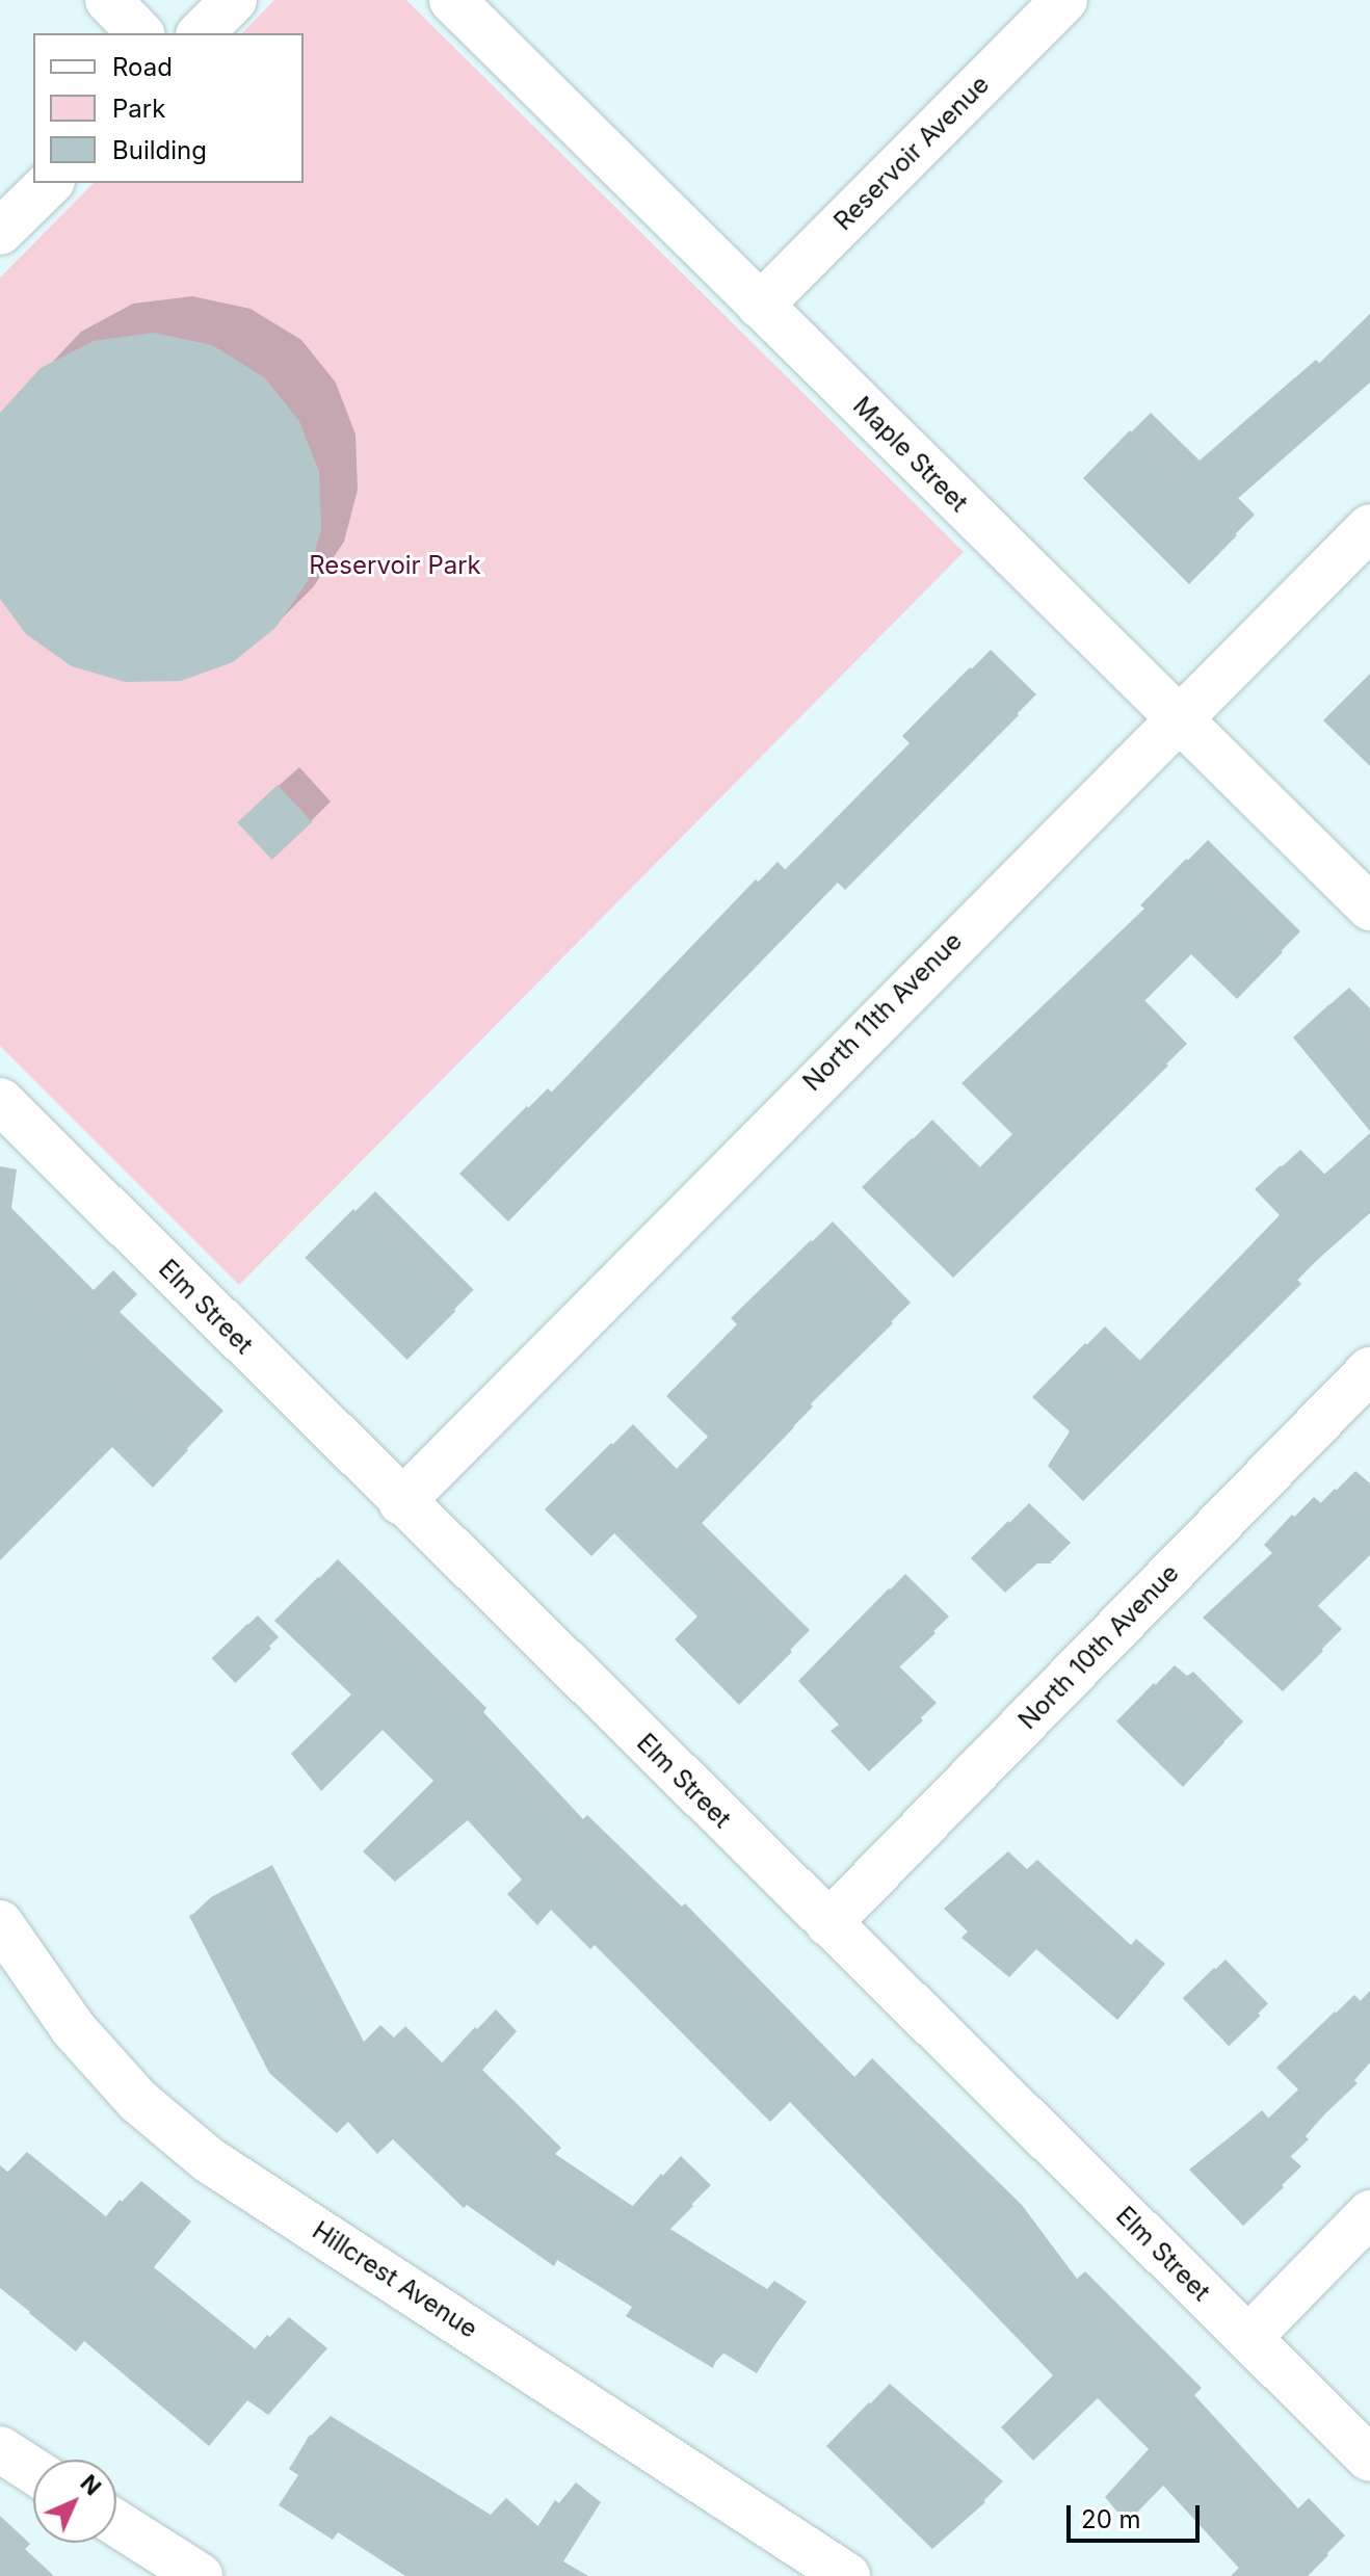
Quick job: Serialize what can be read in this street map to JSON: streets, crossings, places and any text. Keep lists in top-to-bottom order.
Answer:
{
  "streets": {
    "street": [
      "Reservoir Avenue",
      "Maple Street",
      "North 11th Avenue",
      "Elm Street",
      "North 10th Avenue",
      "Hillcrest Avenue"
    ]
  },
  "crossings": [
    ["Reservoir Avenue", "Maple Street"],
    ["Maple Street", "North 11th Avenue"],
    ["North 11th Avenue", "Elm Street"],
    ["Elm Street", "North 10th Avenue"]
  ],
  "parks": ["Reservoir Park"],
  "legend": ["Road", "Park", "Building"],
  "scale_bar": "20 m",
  "north": "top right"
}
